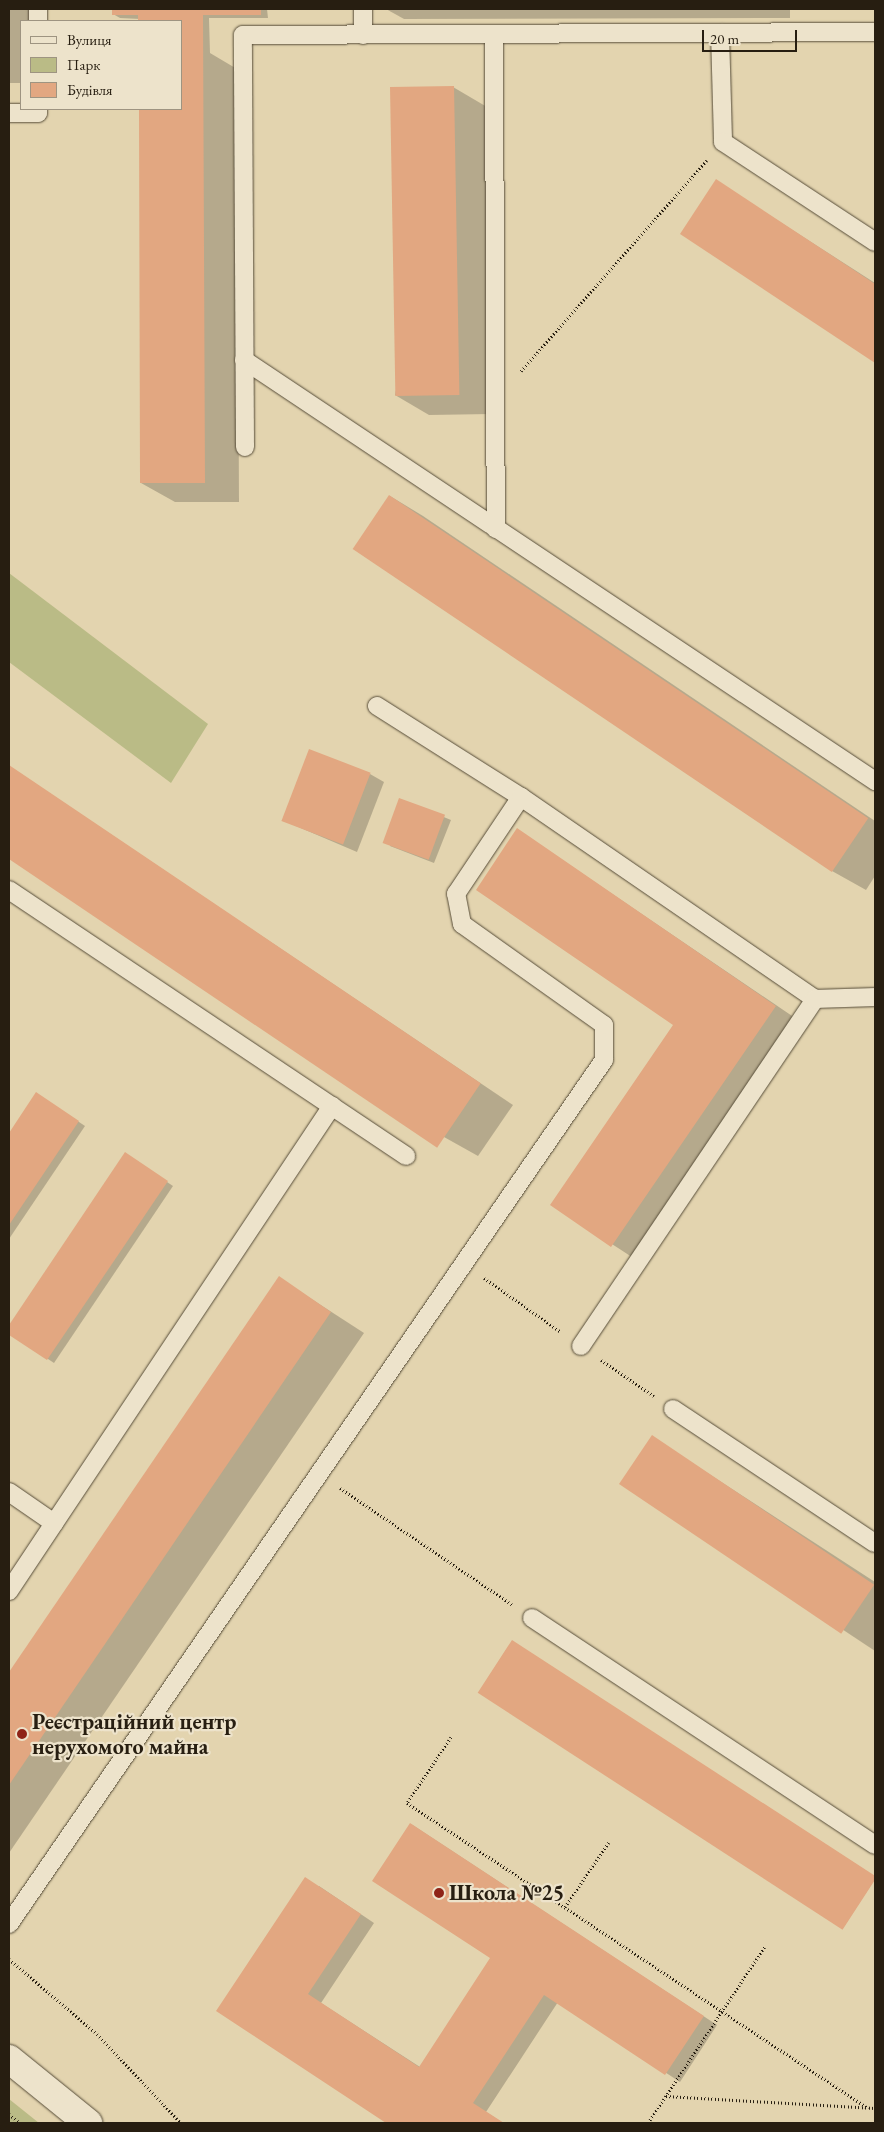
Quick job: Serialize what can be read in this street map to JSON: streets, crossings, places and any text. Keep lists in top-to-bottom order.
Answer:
{
  "places": ["Реєстраційний центр нерухомого майна", "Школа №25"],
  "legend": ["Вулиця", "Парк", "Будівля"],
  "scale_bar": "20 m"
}
